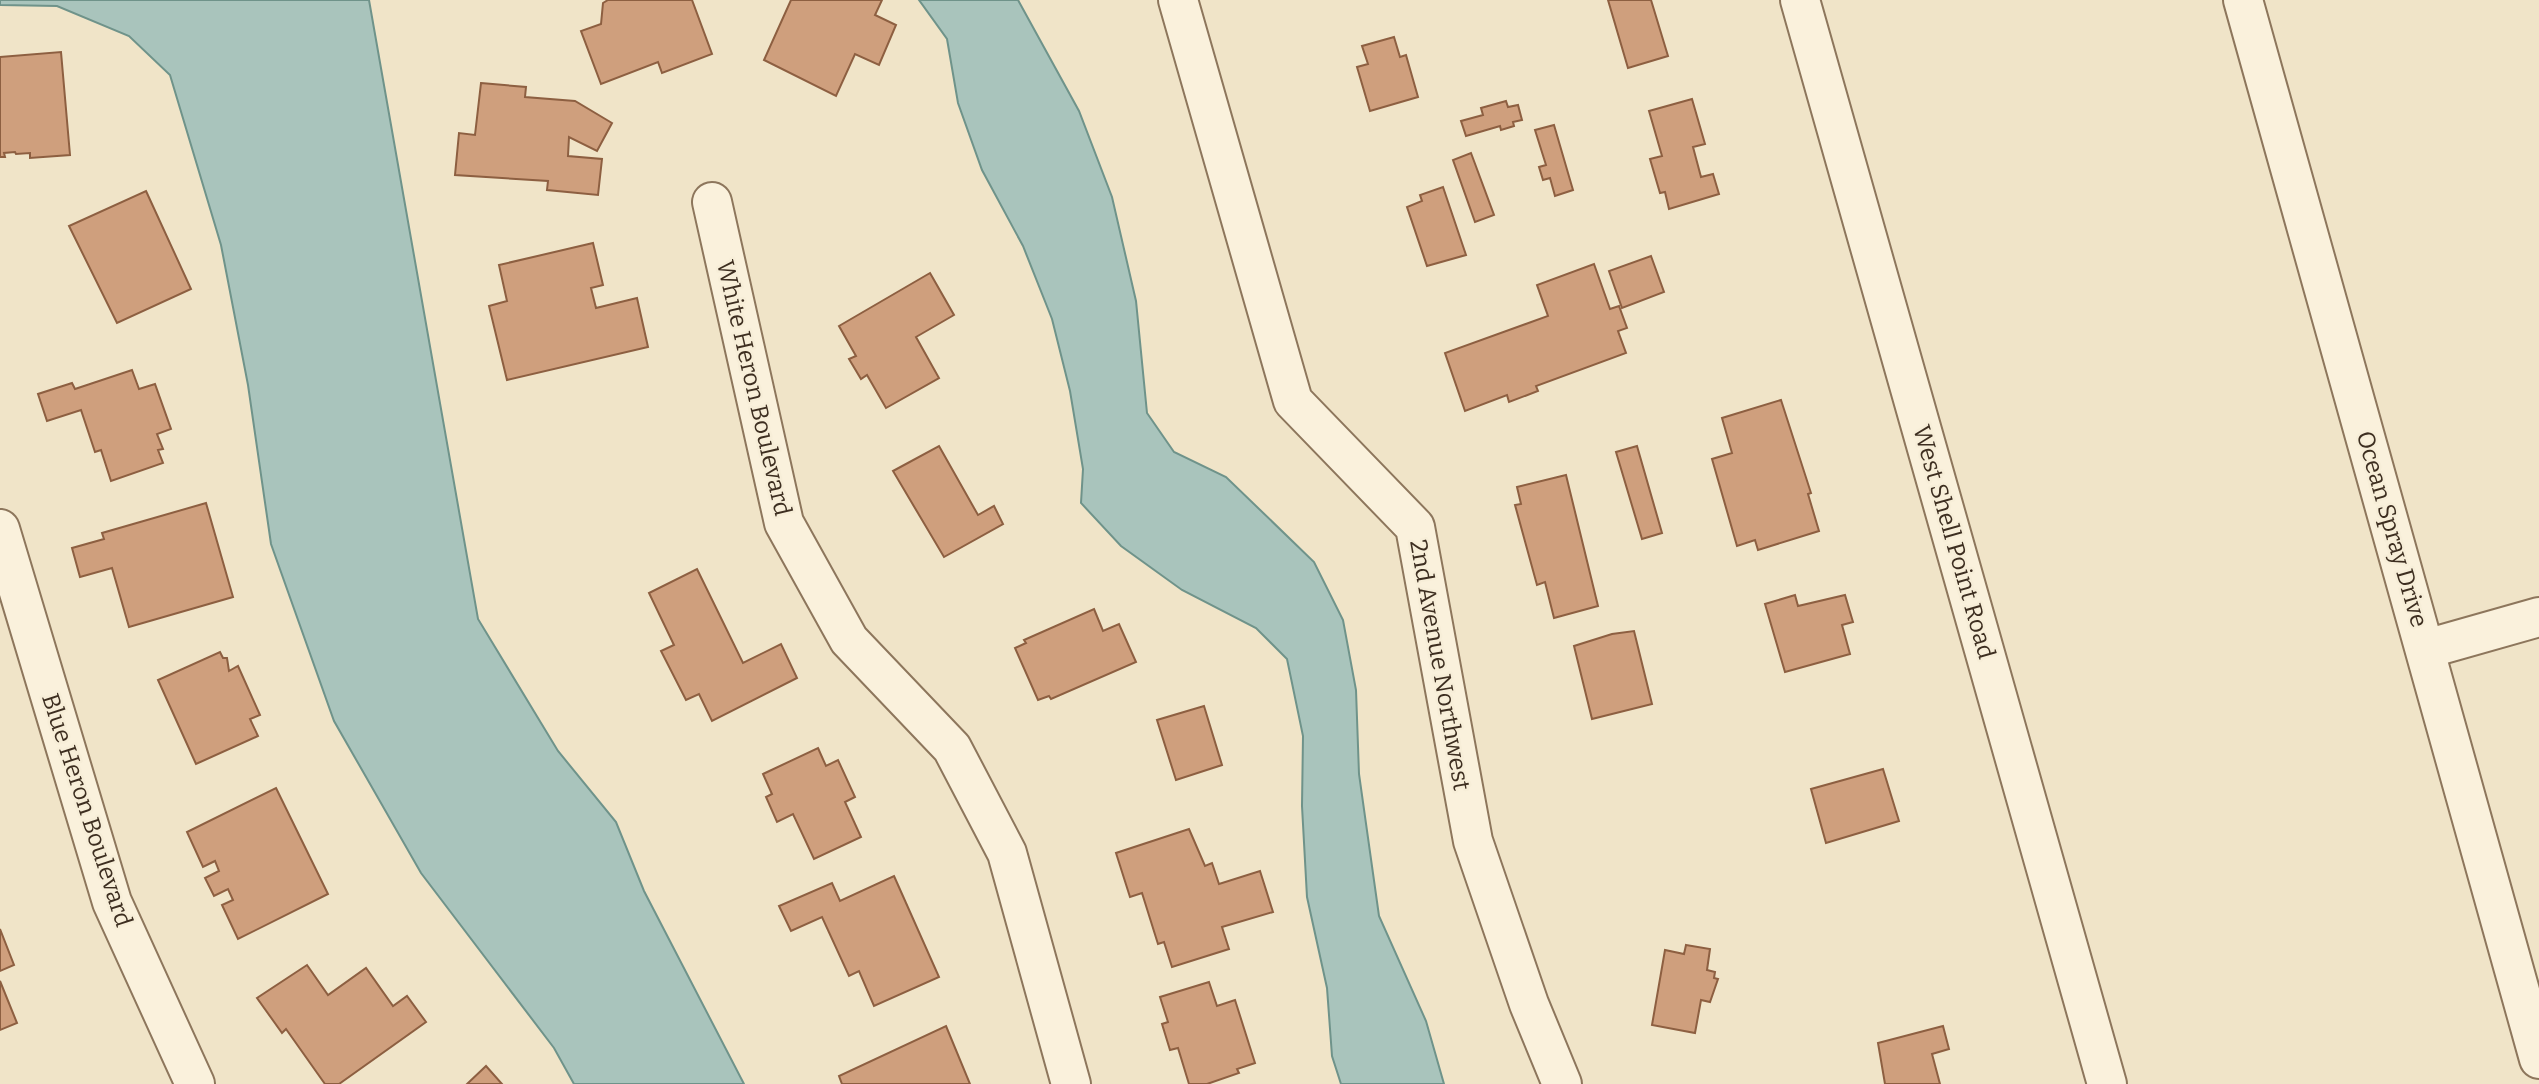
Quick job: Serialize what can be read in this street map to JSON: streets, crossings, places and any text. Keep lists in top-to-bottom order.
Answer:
{
  "streets": {
    "street": [
      "White Heron Boulevard",
      "Ocean Spray Drive",
      "West Shell Point Road",
      "2nd Avenue Northwest",
      "Blue Heron Boulevard"
    ]
  }
}
